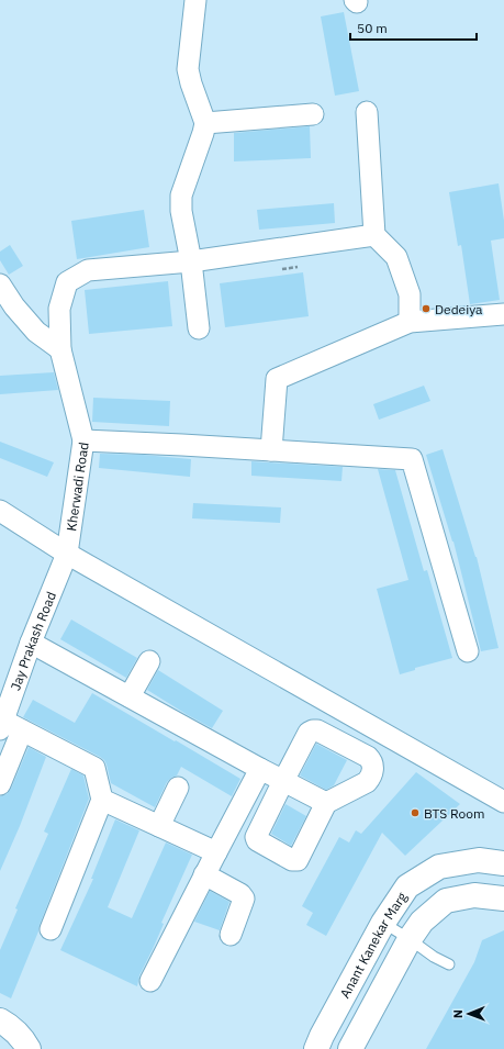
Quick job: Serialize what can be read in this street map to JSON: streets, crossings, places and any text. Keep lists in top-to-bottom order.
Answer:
{
  "streets": {
    "street": ["Kherwadi Road", "Jay Prakash Road", "Anant Kanekar Marg"]
  },
  "crossings": [
    ["Kherwadi Road", "Jay Prakash Road"]
  ],
  "places": ["Dedeiya", "BTS Room"],
  "scale_bar": "50 m",
  "north": "left"
}
